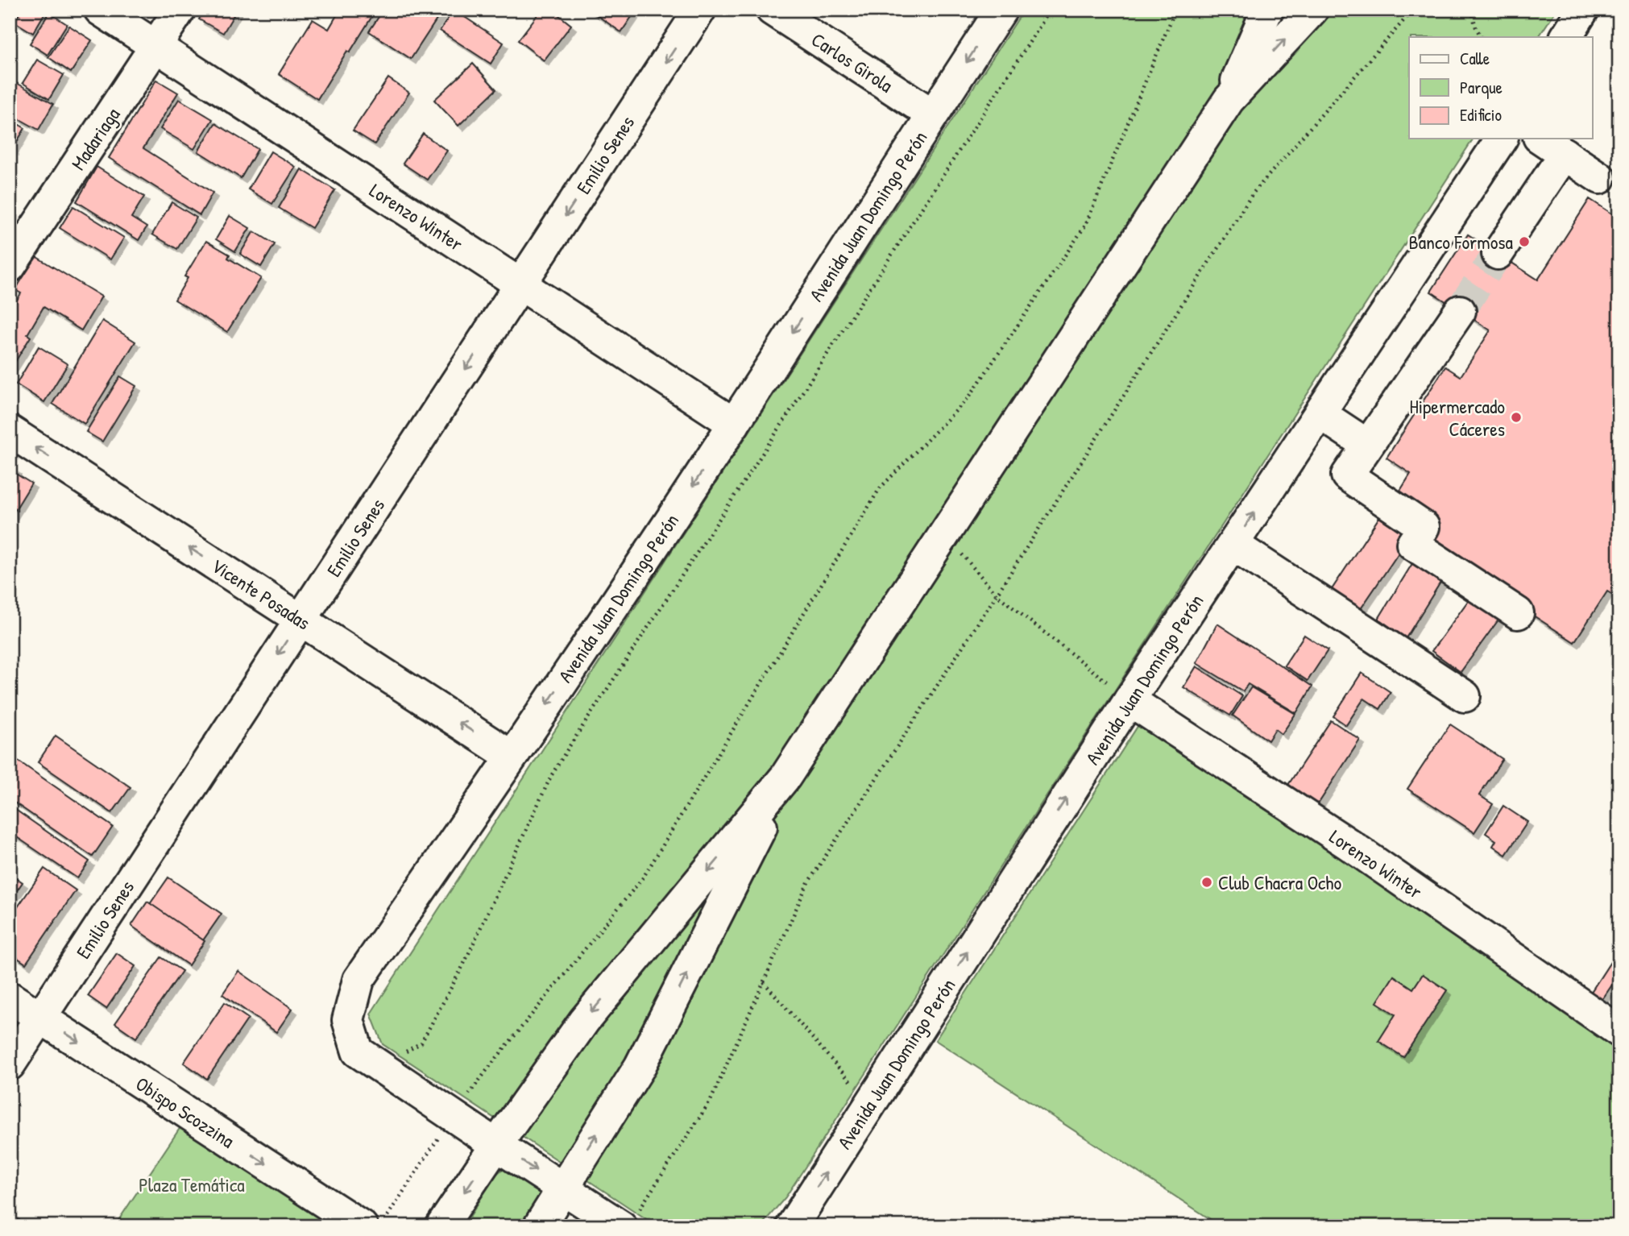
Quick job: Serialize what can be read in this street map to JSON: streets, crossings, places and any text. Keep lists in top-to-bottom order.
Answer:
{
  "streets": {
    "main road": [
      "Carlos Girola",
      "Madariaga",
      "Emilio Senes",
      "Avenida Juan Domingo Perón",
      "Lorenzo Winter",
      "Vicente Posadas",
      "Obispo Scozzina"
    ]
  },
  "crossings": [
    ["Carlos Girola", "Avenida Juan Domingo Perón"],
    ["Madariaga", "Lorenzo Winter"],
    ["Emilio Senes", "Lorenzo Winter"],
    ["Emilio Senes", "Vicente Posadas"],
    ["Emilio Senes", "Obispo Scozzina"],
    ["Avenida Juan Domingo Perón", "Lorenzo Winter"],
    ["Avenida Juan Domingo Perón", "Vicente Posadas"]
  ],
  "one_way": ["Emilio Senes", "Vicente Posadas", "Obispo Scozzina"],
  "parks": ["Plaza Temática"],
  "places": ["Banco Formosa", "Hipermercado Cáceres", "Club Chacra Ocho"],
  "legend": ["Calle", "Parque", "Edificio"]
}
